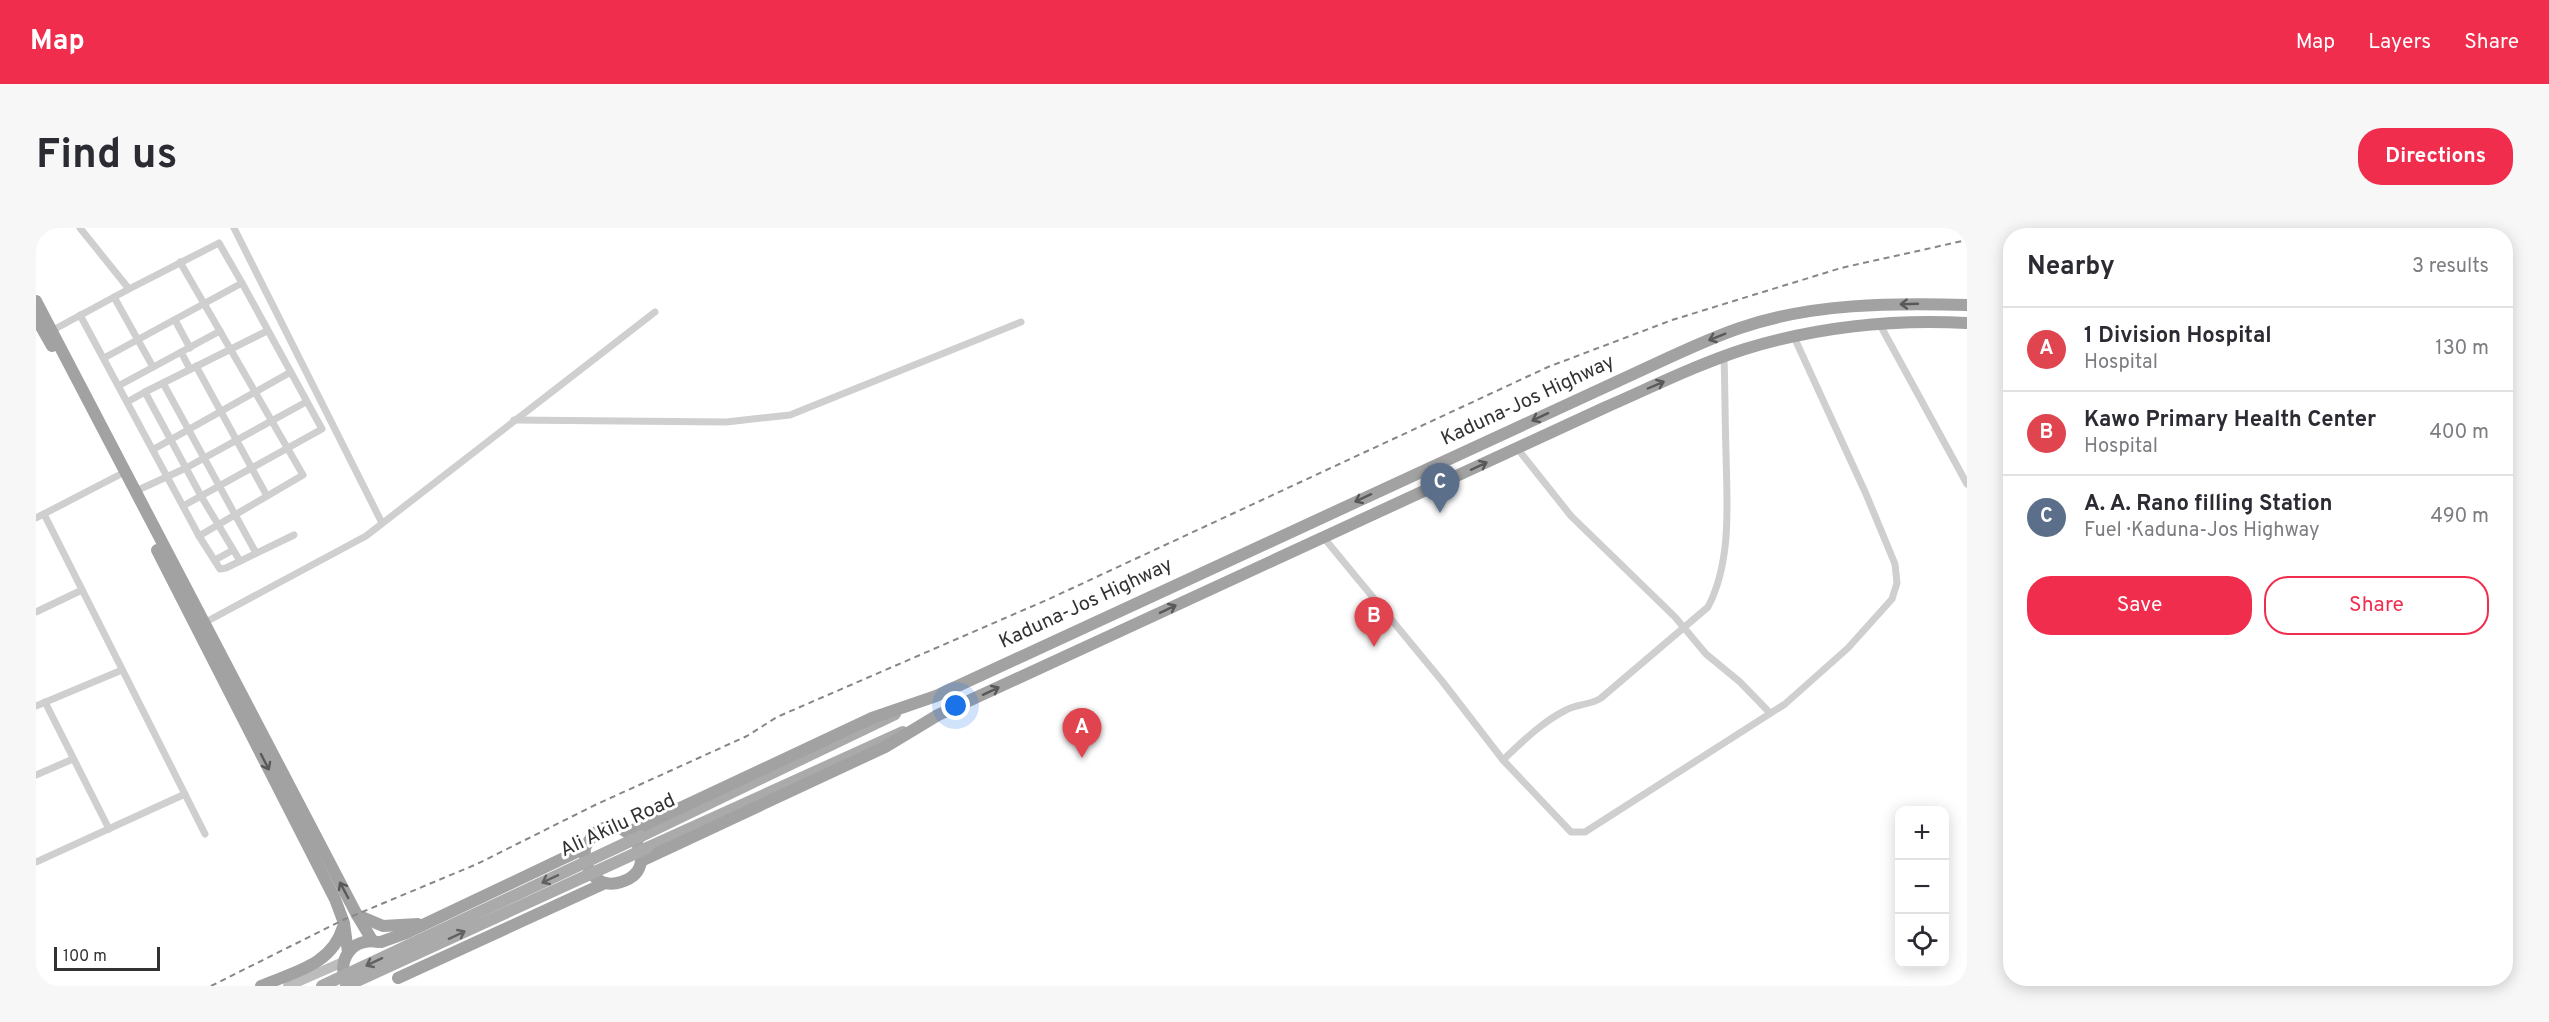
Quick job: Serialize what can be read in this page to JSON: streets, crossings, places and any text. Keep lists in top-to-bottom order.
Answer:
{
  "streets": {
    "highway": ["Kaduna-Jos Highway"],
    "main road": ["Ali Akilu Road"]
  },
  "crossings": [
    ["Kaduna-Jos Highway", "Ali Akilu Road"]
  ],
  "scale_bar": "100 m",
  "page": {
    "header": "Map",
    "nav": ["Map", "Layers", "Share"],
    "buttons": [
      "Directions",
      ["Save", "Share"]
    ],
    "title": "Find us",
    "heading": ["Nearby", "3 results"],
    "list": [
      {
        "mark": "A",
        "name": "1 Division Hospital",
        "note": "Hospital",
        "value": "130 m"
      },
      {
        "mark": "B",
        "name": "Kawo Primary Health Center",
        "note": "Hospital",
        "value": "400 m"
      },
      {
        "mark": "C",
        "name": "A. A. Rano filling Station",
        "note": "Fuel · Kaduna-Jos Highway",
        "value": "490 m"
      }
    ],
    "pins": ["C", "B", "A"],
    "map_buttons": ["+", "−"],
    "scale": "100 m"
  }
}
